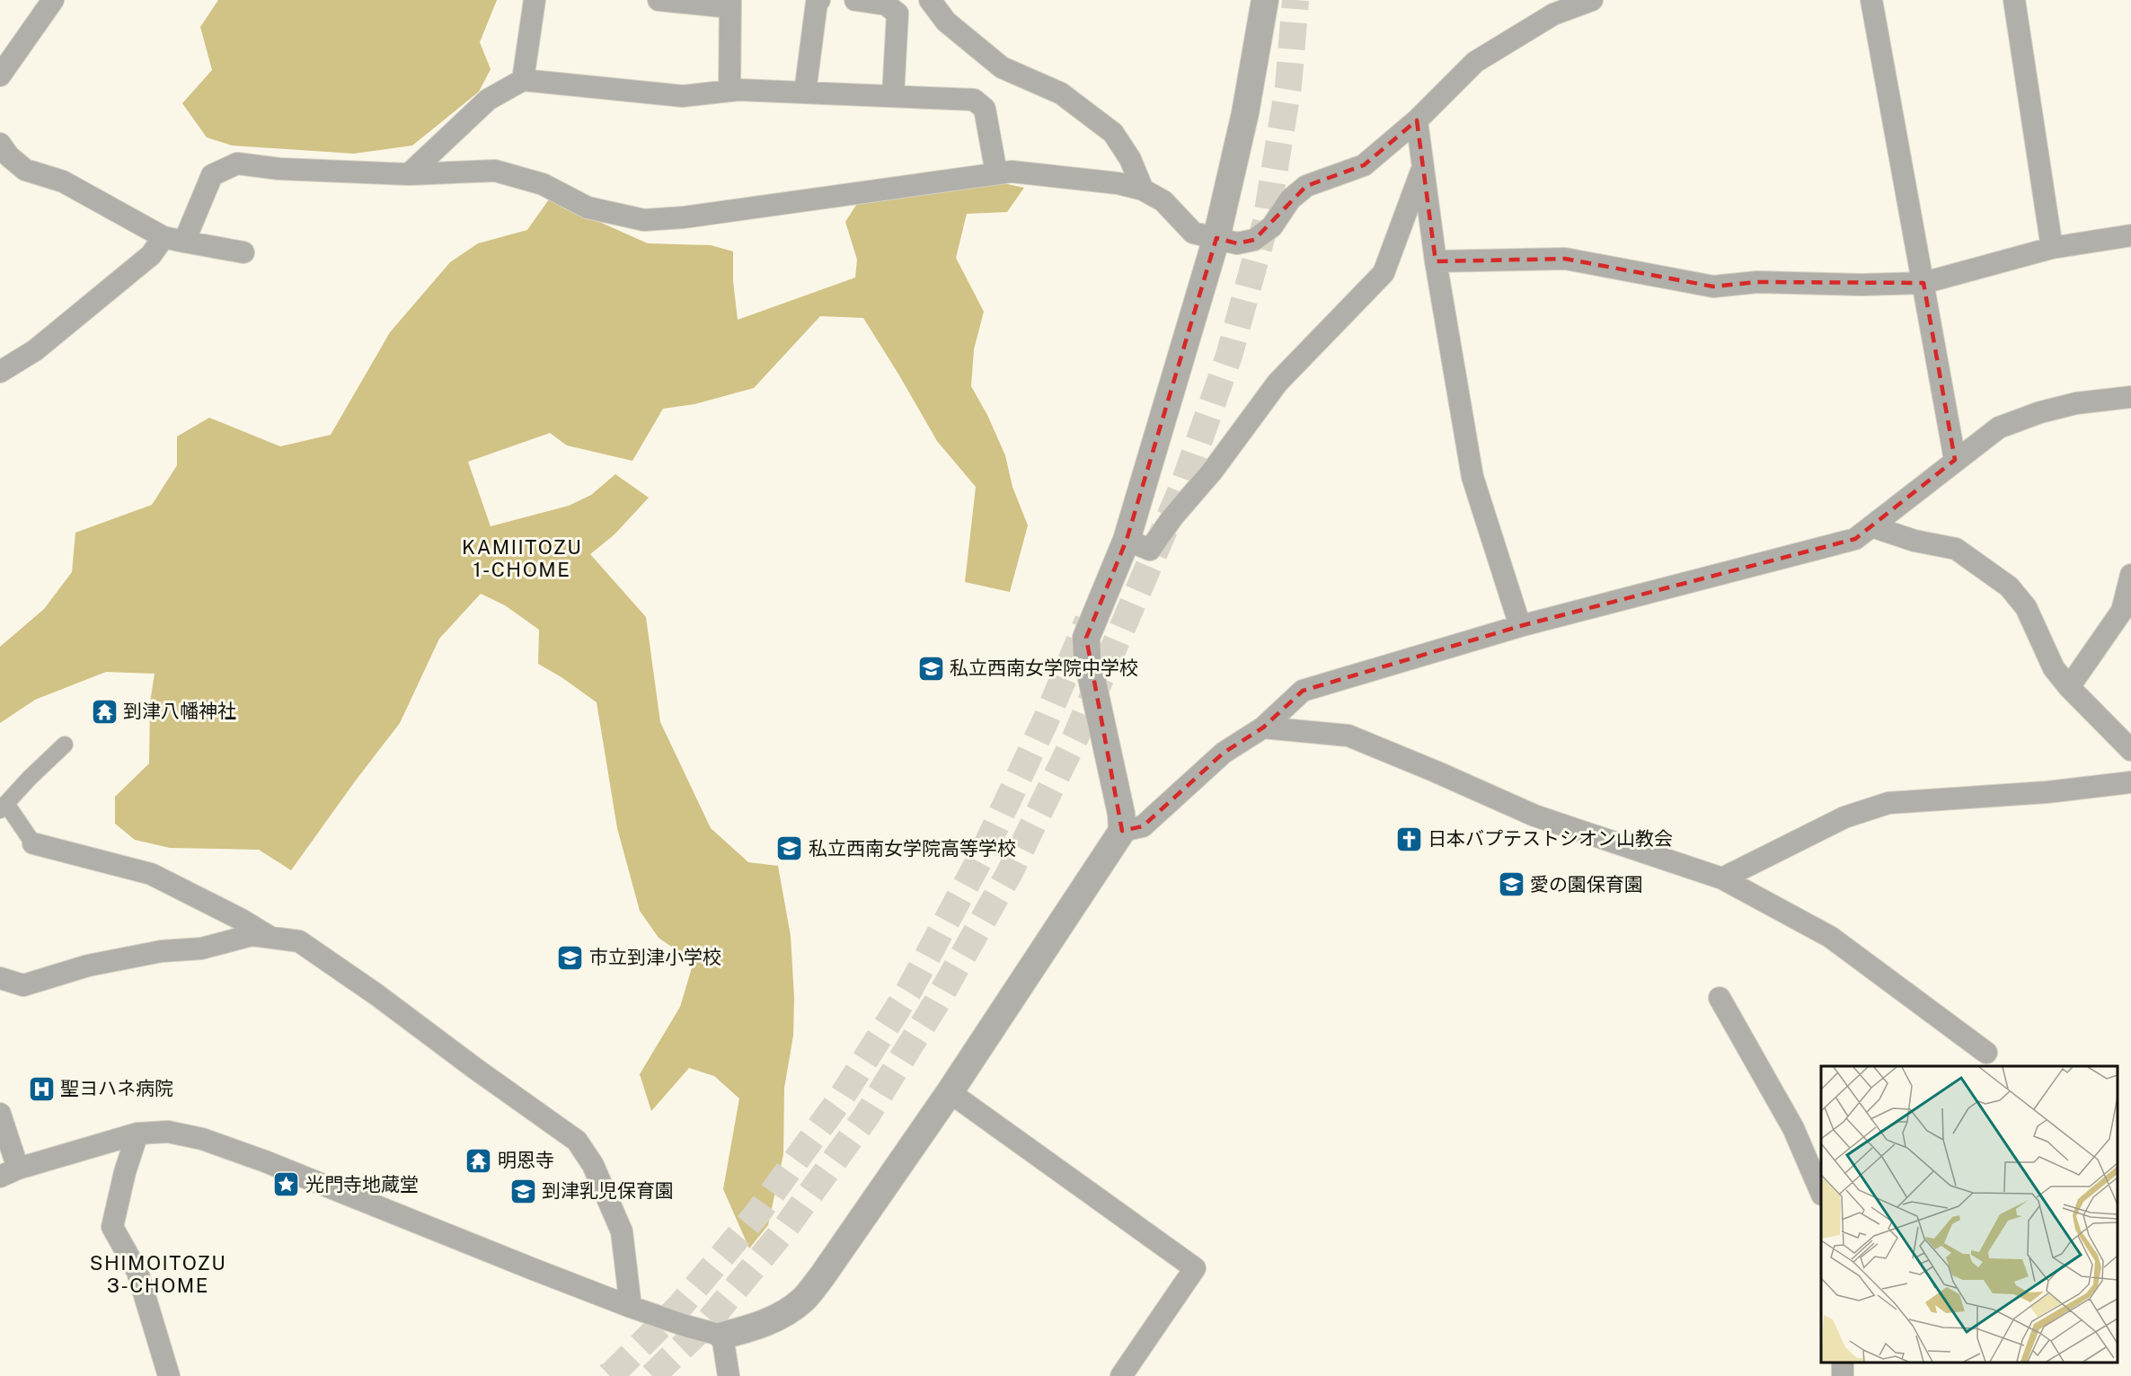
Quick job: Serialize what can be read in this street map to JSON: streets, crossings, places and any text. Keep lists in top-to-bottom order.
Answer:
{
  "districts": ["KAMIITOZU 1-CHOME", "SHIMOITOZU 3-CHOME"],
  "places": {
    "school or university": [
      "私立西南女学院中学校",
      "私立西南女学院高等学校",
      "愛の園保育園",
      "市立到津小学校",
      "到津乳児保育園"
    ],
    "temple": ["到津八幡神社", "明恩寺"],
    "church": ["日本バプテストシオン山教会"],
    "hospital": ["聖ヨハネ病院"],
    "place": ["光門寺地蔵堂"]
  }
}
